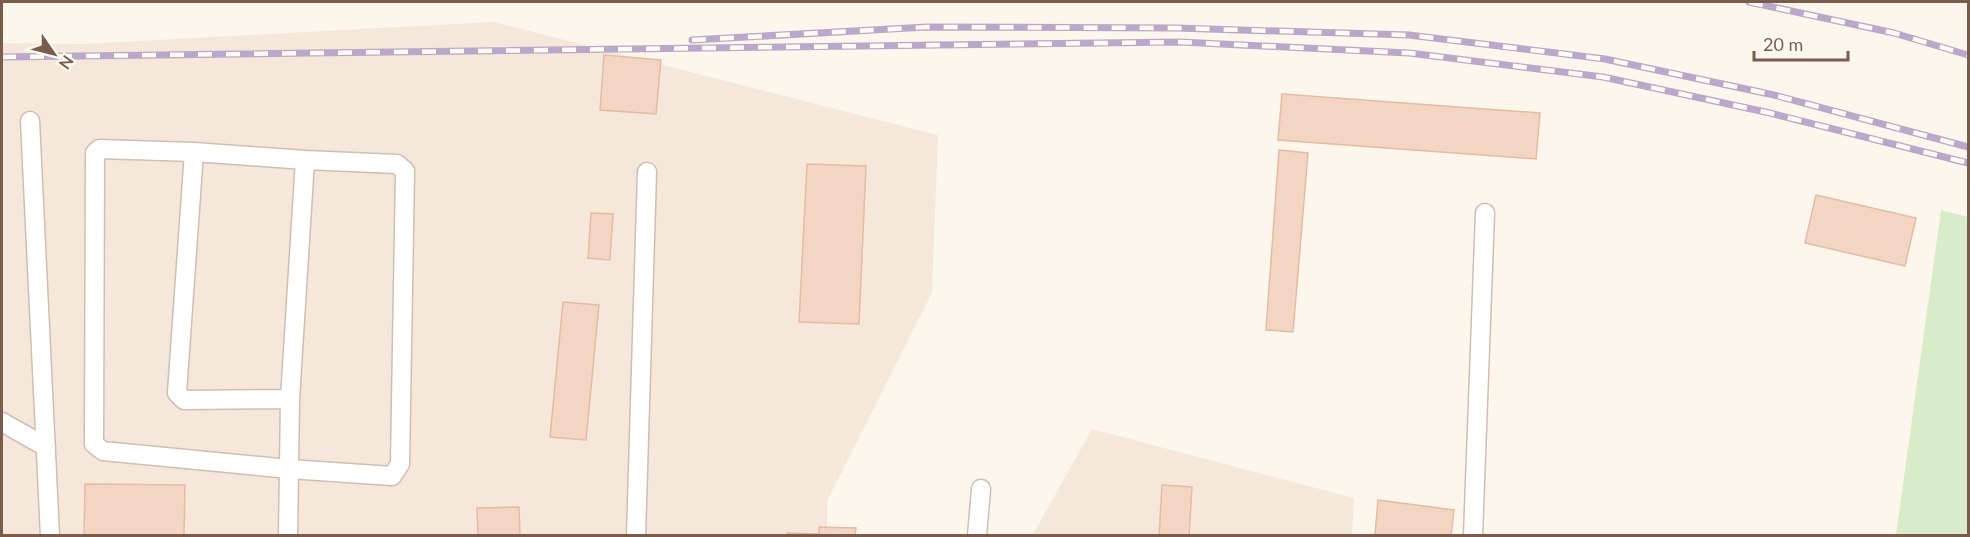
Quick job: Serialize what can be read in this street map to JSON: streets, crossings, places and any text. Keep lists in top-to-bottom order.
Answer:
{
  "scale_bar": "20 m",
  "north": "bottom right"
}
